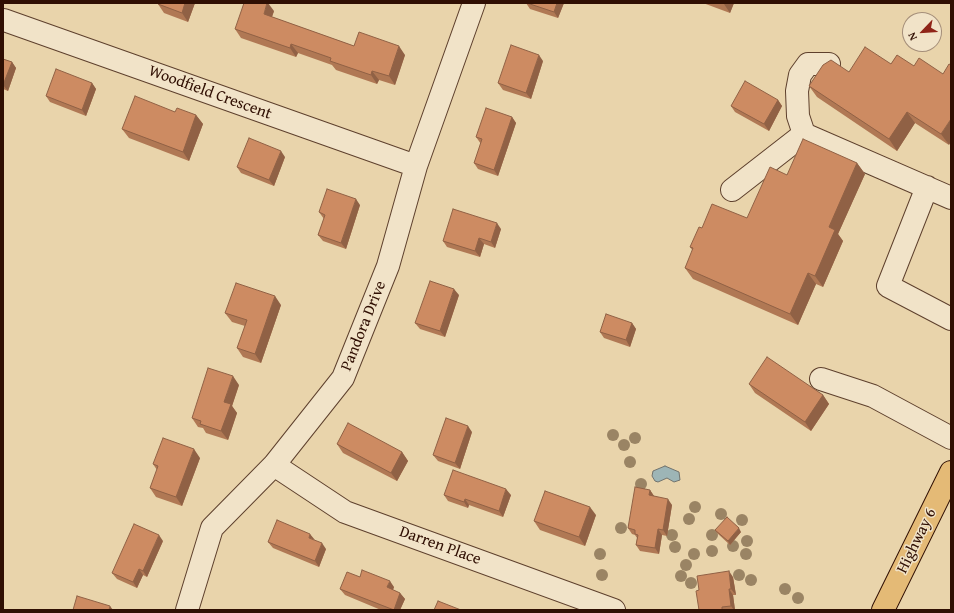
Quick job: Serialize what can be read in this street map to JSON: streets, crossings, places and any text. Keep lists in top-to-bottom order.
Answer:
{
  "streets": {
    "main road": ["Highway 6"],
    "street": ["Woodfield Crescent", "Pandora Drive", "Darren Place"]
  },
  "crossings": [
    ["Woodfield Crescent", "Pandora Drive"],
    ["Pandora Drive", "Darren Place"]
  ],
  "north": "bottom left"
}
